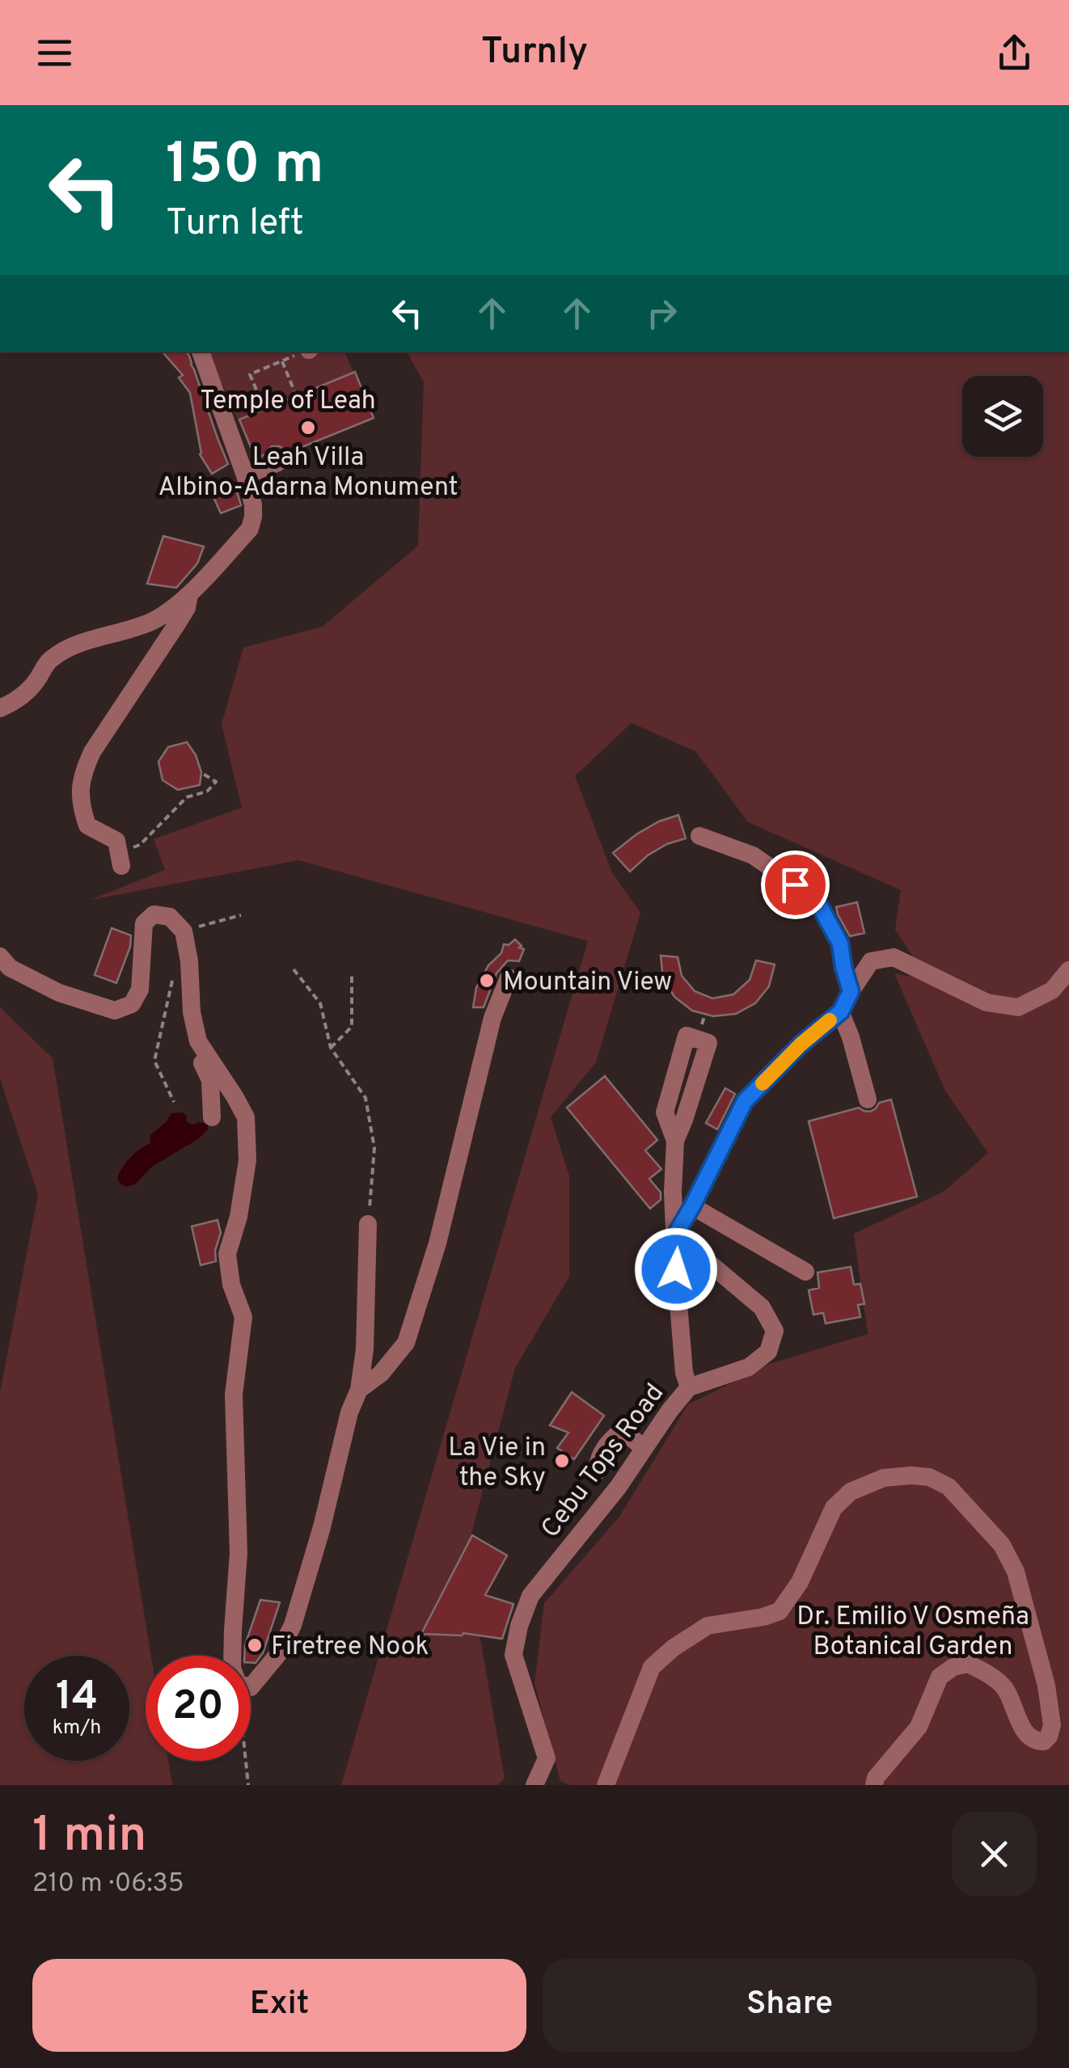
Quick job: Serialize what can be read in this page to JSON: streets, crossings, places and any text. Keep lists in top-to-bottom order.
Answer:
{
  "streets": {
    "street": ["Cebu Tops Road"]
  },
  "parks": ["Temple of Leah", "Dr. Emilio V Osmeña Botanical Garden"],
  "places": [
    "Leah Villa Albino-Adarna Monument",
    "Mountain View",
    "La Vie in the Sky",
    "Firetree Nook"
  ],
  "page": {
    "header": "Turnly",
    "turn": ["150 m", "Turn left"],
    "speed": "14 km/h",
    "limit": "20",
    "heading": ["1 min", "210 m · 06:35"],
    "buttons": ["Exit", "Share"]
  }
}
